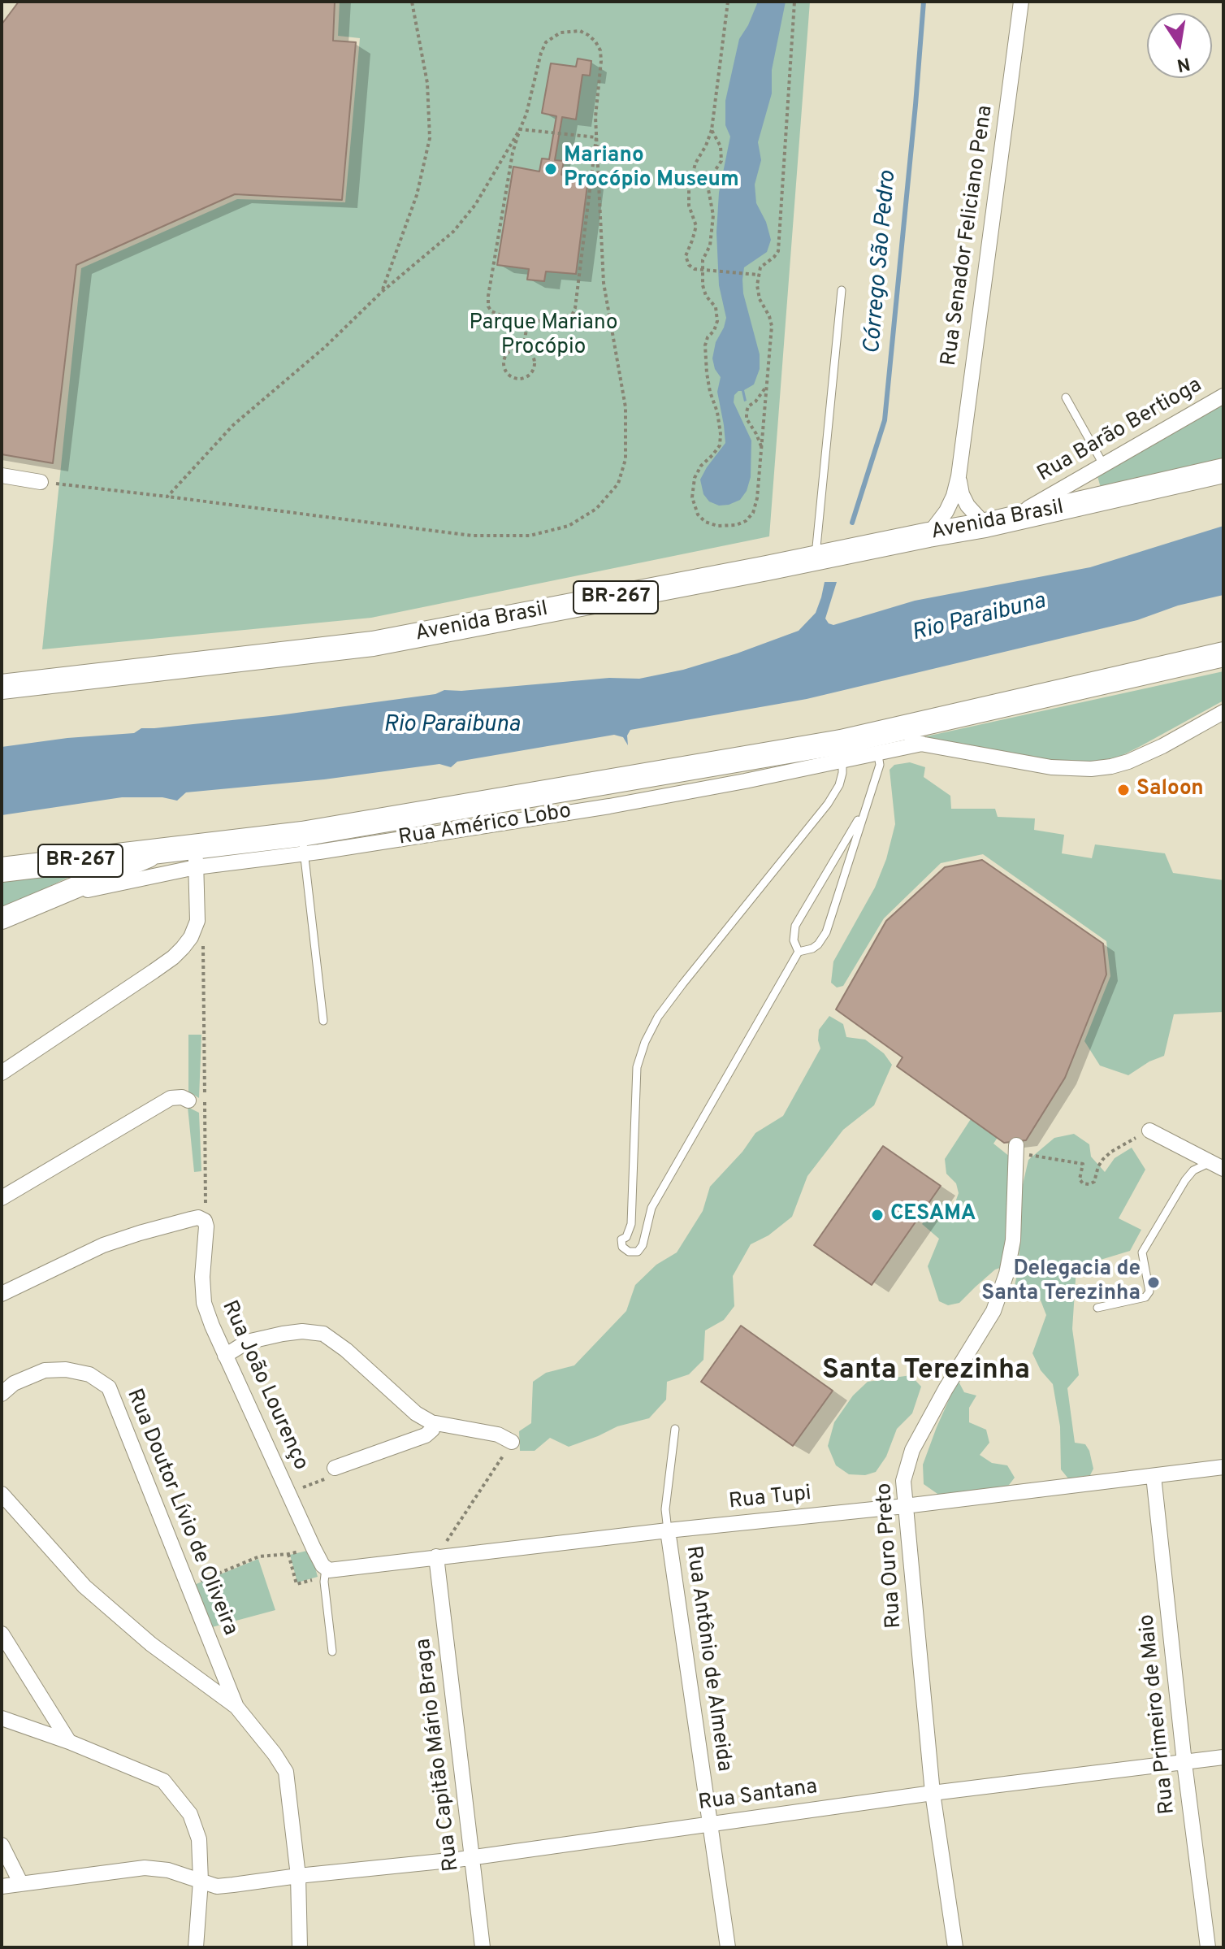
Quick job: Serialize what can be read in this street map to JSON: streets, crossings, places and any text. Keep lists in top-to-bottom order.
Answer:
{
  "streets": {
    "highway": ["Avenida Brasil", "BR-267"],
    "street": [
      "Rua Senador Feliciano Pena",
      "Rua Barão Bertioga",
      "Rua João Lourenço",
      "Rua Tupi",
      "Rua Doutor Lívio de Oliveira",
      "Rua Ouro Preto",
      "Rua Antônio de Almeida",
      "Rua Primeiro de Maio",
      "Rua Capitão Mário Braga",
      "Rua Santana"
    ]
  },
  "crossings": [
    ["Rua Senador Feliciano Pena", "Rua Barão Bertioga"],
    ["Rua Senador Feliciano Pena", "Avenida Brasil"],
    ["Rua Barão Bertioga", "Avenida Brasil"],
    ["Rua João Lourenço", "Rua Tupi"],
    ["Rua Tupi", "Rua Ouro Preto"],
    ["Rua Tupi", "Rua Antônio de Almeida"],
    ["Rua Tupi", "Rua Primeiro de Maio"],
    ["Rua Tupi", "Rua Capitão Mário Braga"],
    ["Rua Ouro Preto", "Rua Santana"],
    ["Rua Antônio de Almeida", "Rua Santana"],
    ["Rua Primeiro de Maio", "Rua Santana"],
    ["Rua Capitão Mário Braga", "Rua Santana"]
  ],
  "districts": ["Santa Terezinha"],
  "water": ["Córrego São Pedro", "Rio Paraibuna"],
  "parks": ["Parque Mariano Procópio"],
  "places": [
    "Mariano Procópio Museum",
    "Saloon",
    "CESAMA",
    "Delegacia de Santa Terezinha"
  ],
  "north": "bottom"
}
